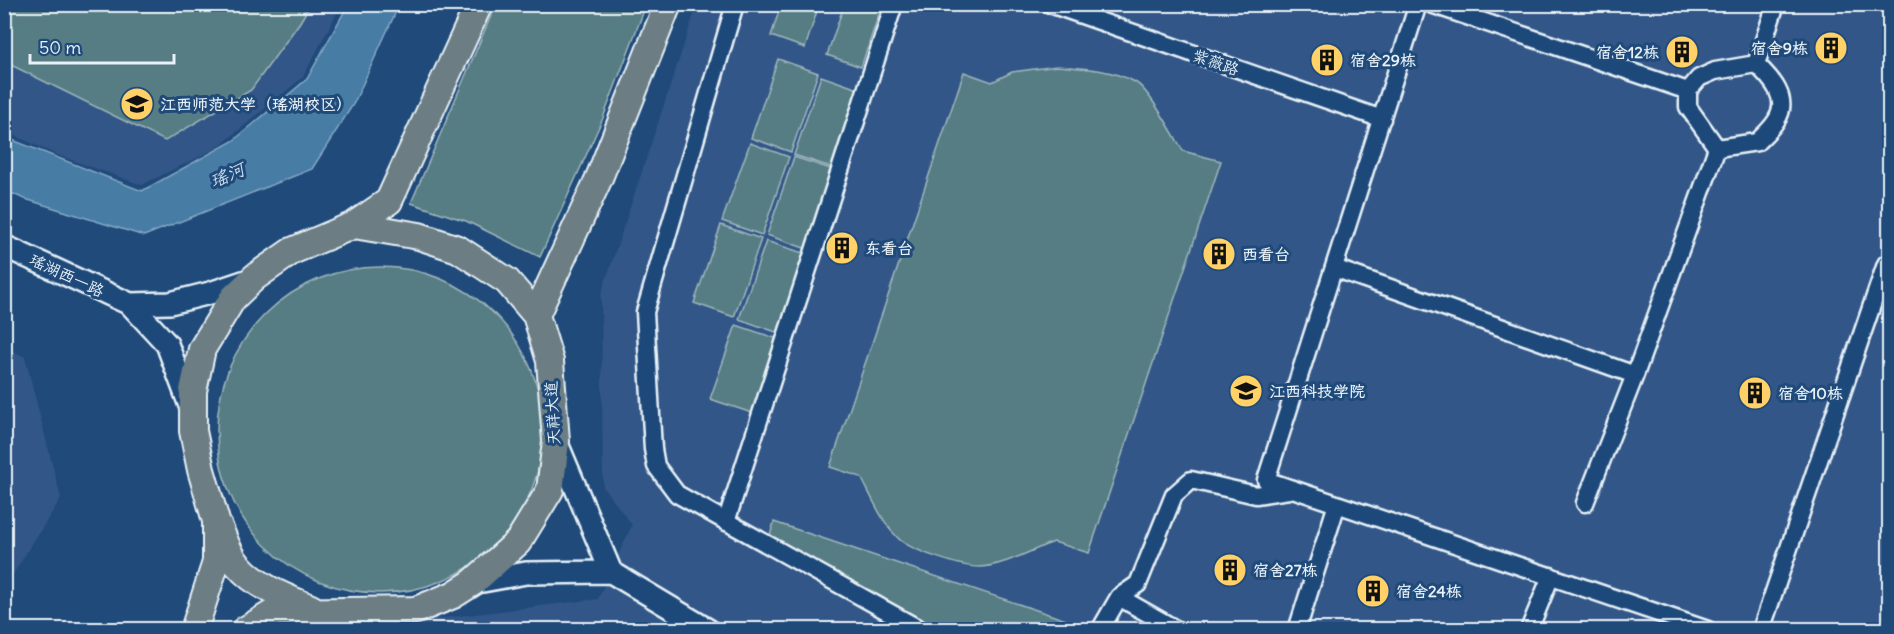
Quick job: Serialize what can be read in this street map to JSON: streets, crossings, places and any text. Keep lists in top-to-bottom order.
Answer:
{
  "streets": {
    "main road": ["天祥大道"],
    "street": ["紫薇路", "瑶湖西一路"]
  },
  "water": ["瑶河"],
  "places": {
    "building": [
      "宿舍9栋",
      "宿舍12栋",
      "宿舍29栋",
      "东看台",
      "西看台",
      "宿舍10栋",
      "宿舍27栋",
      "宿舍24栋"
    ],
    "school or university": ["江西师范大学（瑶湖校区）", "江西科技学院"]
  },
  "scale_bar": "50 m"
}
